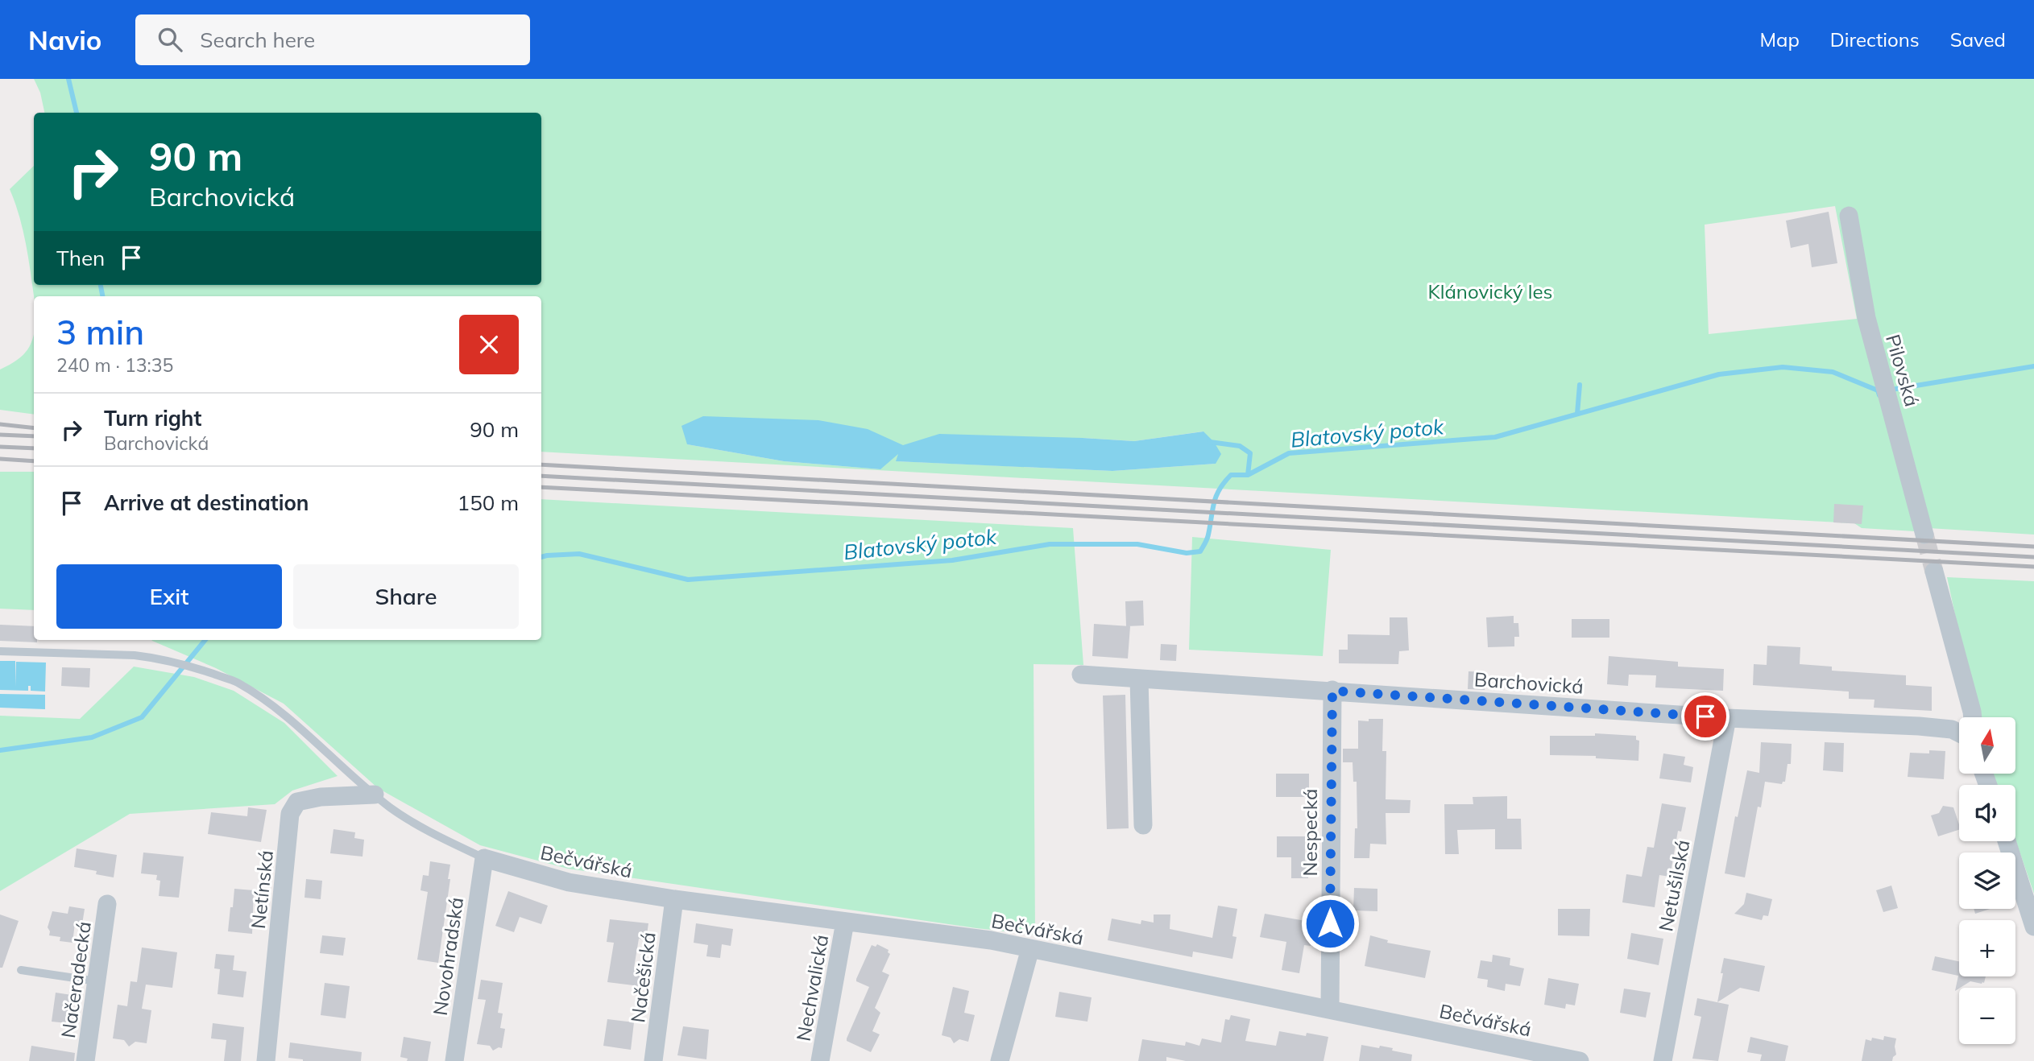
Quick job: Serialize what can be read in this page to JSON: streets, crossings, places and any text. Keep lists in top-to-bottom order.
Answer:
{
  "streets": {
    "street": [
      "Pilovská",
      "Barchovická",
      "Nespecká",
      "Bečvářská",
      "Netušilská",
      "Netínská",
      "Novohradská",
      "Načešická",
      "Načeradecká",
      "Nechvalická"
    ]
  },
  "crossings": [
    ["Barchovická", "Nespecká"],
    ["Barchovická", "Netušilská"],
    ["Nespecká", "Bečvářská"],
    ["Bečvářská", "Novohradská"],
    ["Bečvářská", "Načešická"],
    ["Bečvářská", "Nechvalická"]
  ],
  "water": ["Blatovský potok"],
  "parks": ["Klánovický les"],
  "north": "top",
  "page": {
    "header": "Navio",
    "search": "Search here",
    "nav": ["Map", "Directions", "Saved"],
    "turn": ["90 m", "Barchovická"],
    "then": "Then",
    "heading": ["3 min", "240 m · 13:35"],
    "list": [
      {
        "name": "Turn right",
        "note": "Barchovická",
        "value": "90 m"
      },
      {
        "name": "Arrive at destination",
        "value": "150 m"
      }
    ],
    "buttons": ["Exit", "Share"],
    "map_buttons": ["+", "−"]
  }
}
